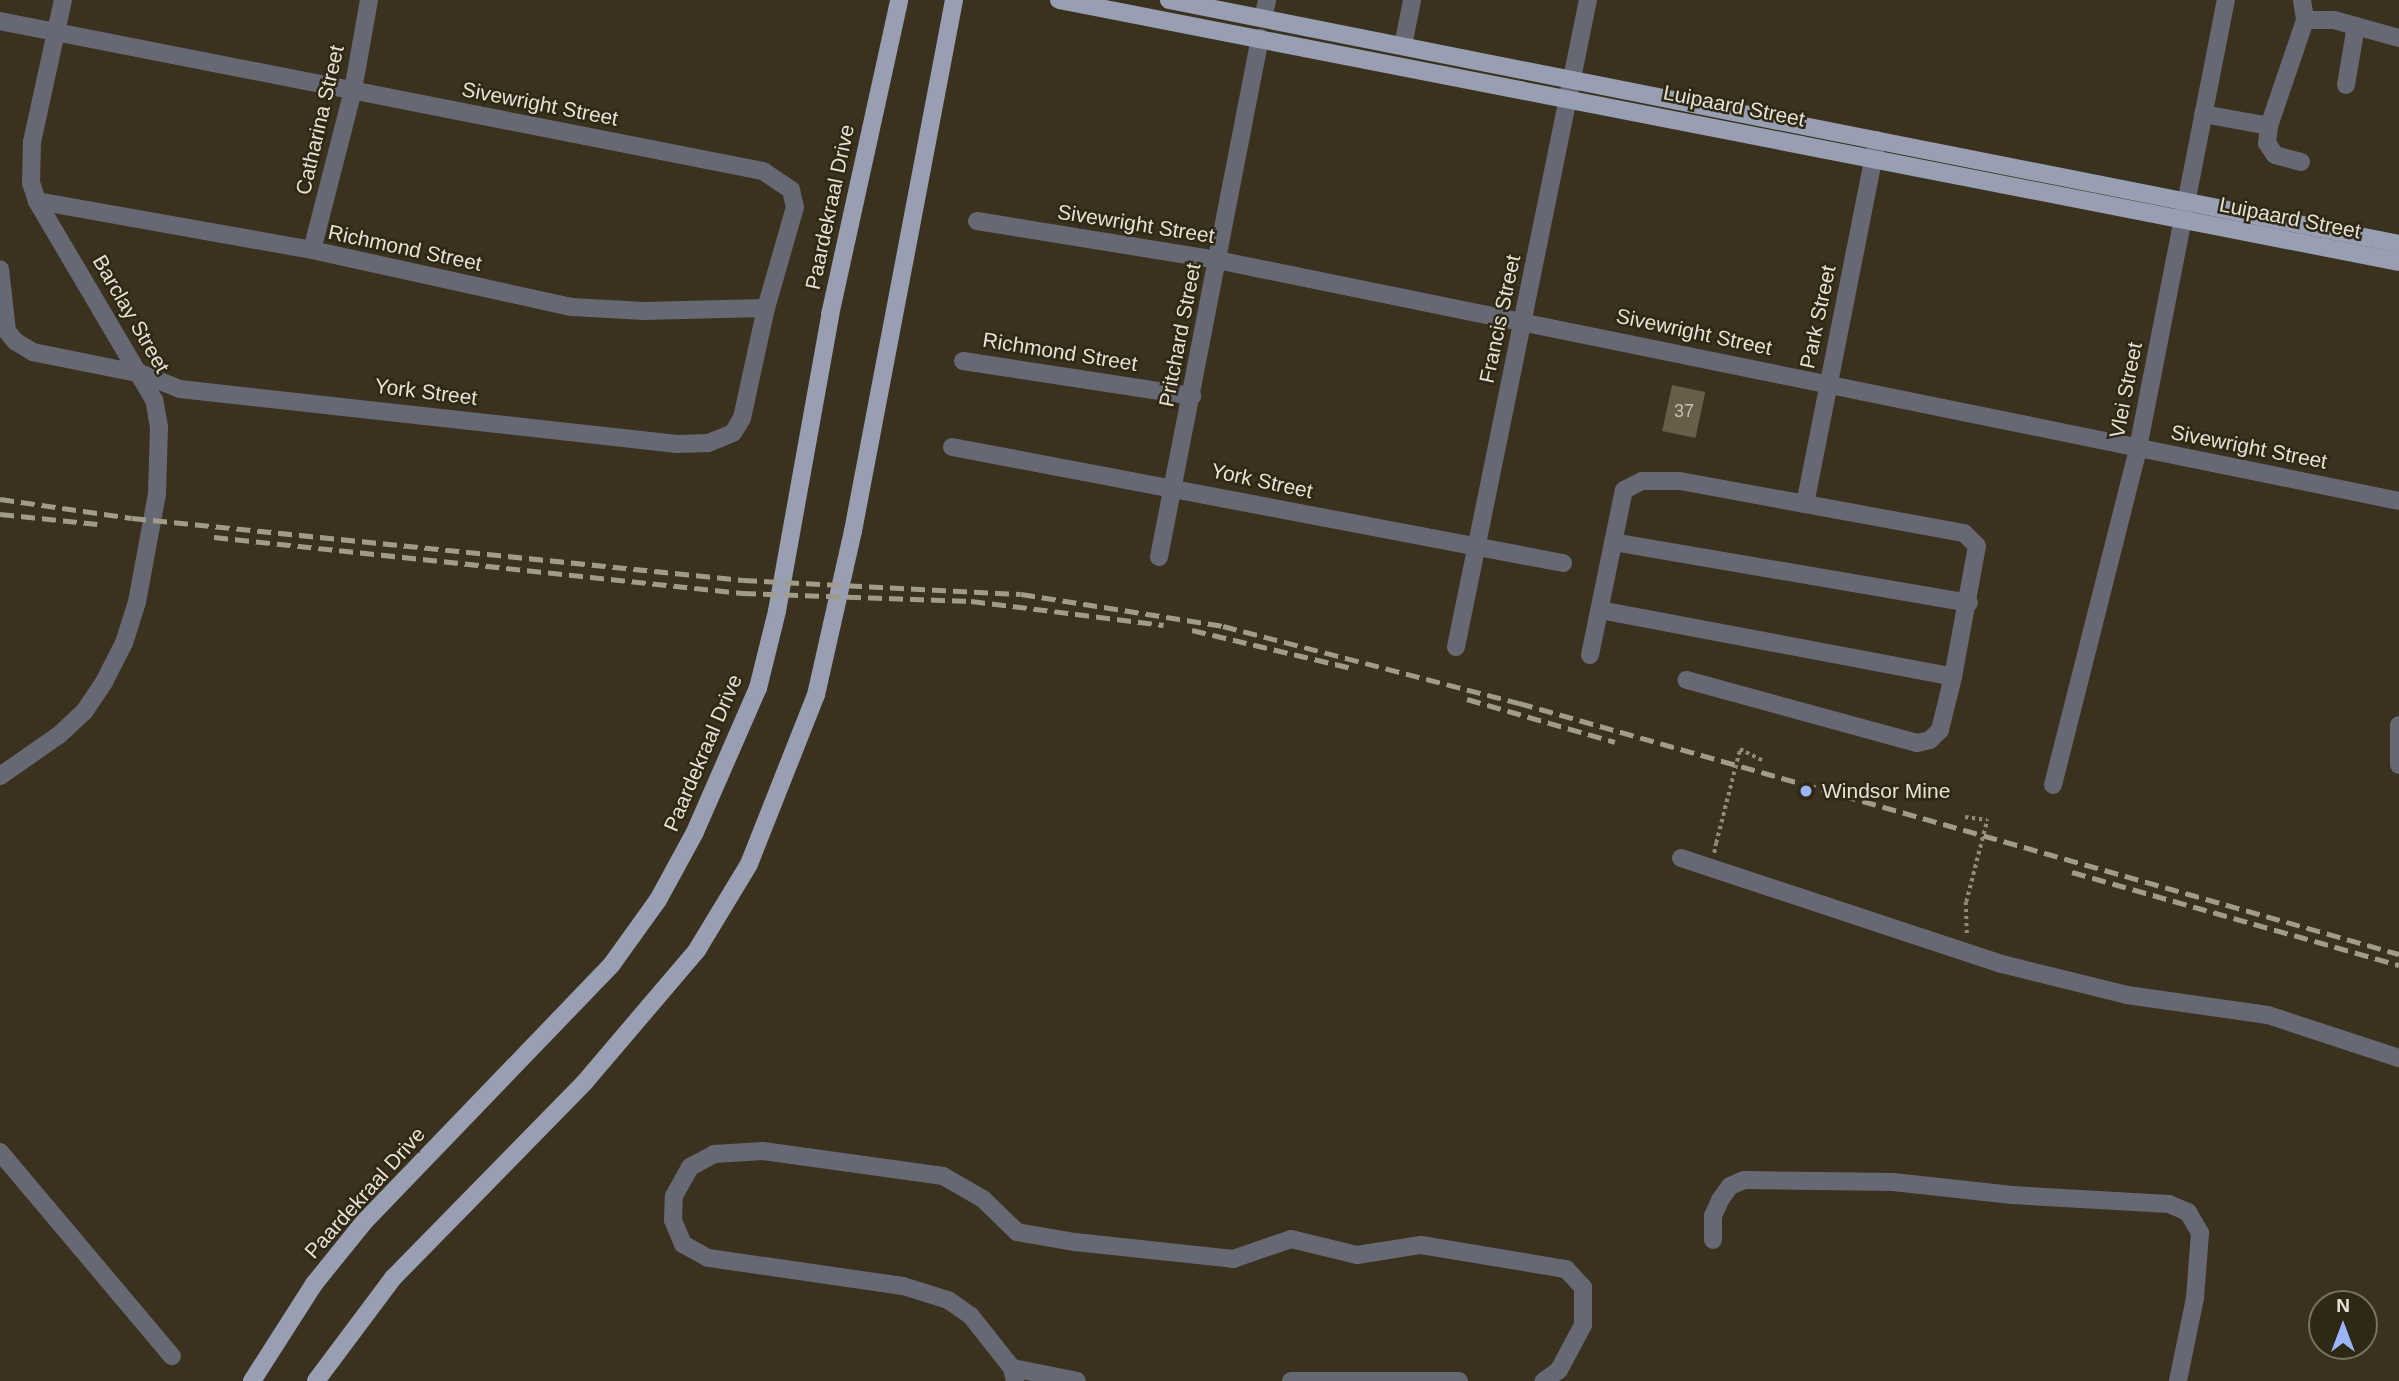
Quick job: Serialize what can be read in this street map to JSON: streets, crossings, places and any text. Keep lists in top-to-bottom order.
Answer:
{
  "streets": {
    "main road": ["Luipaard Street", "Paardekraal Drive"],
    "street": [
      "Sivewright Street",
      "Catharina Street",
      "Richmond Street",
      "Barclay Street",
      "Park Street",
      "Francis Street",
      "Pritchard Street",
      "Vlei Street",
      "York Street"
    ]
  },
  "crossings": [
    ["Sivewright Street", "Catharina Street"],
    ["Sivewright Street", "Richmond Street"],
    ["Sivewright Street", "Barclay Street"],
    ["Sivewright Street", "Park Street"],
    ["Sivewright Street", "Francis Street"],
    ["Sivewright Street", "Pritchard Street"],
    ["Sivewright Street", "Vlei Street"],
    ["Sivewright Street", "York Street"],
    ["Luipaard Street", "Park Street"],
    ["Luipaard Street", "Francis Street"],
    ["Luipaard Street", "Pritchard Street"],
    ["Luipaard Street", "Vlei Street"],
    ["Catharina Street", "Richmond Street"],
    ["Richmond Street", "Barclay Street"],
    ["Richmond Street", "Pritchard Street"],
    ["Barclay Street", "York Street"],
    ["Francis Street", "York Street"],
    ["Pritchard Street", "York Street"]
  ],
  "places": ["Windsor Mine"],
  "house_numbers": ["37"],
  "north": "top"
}
